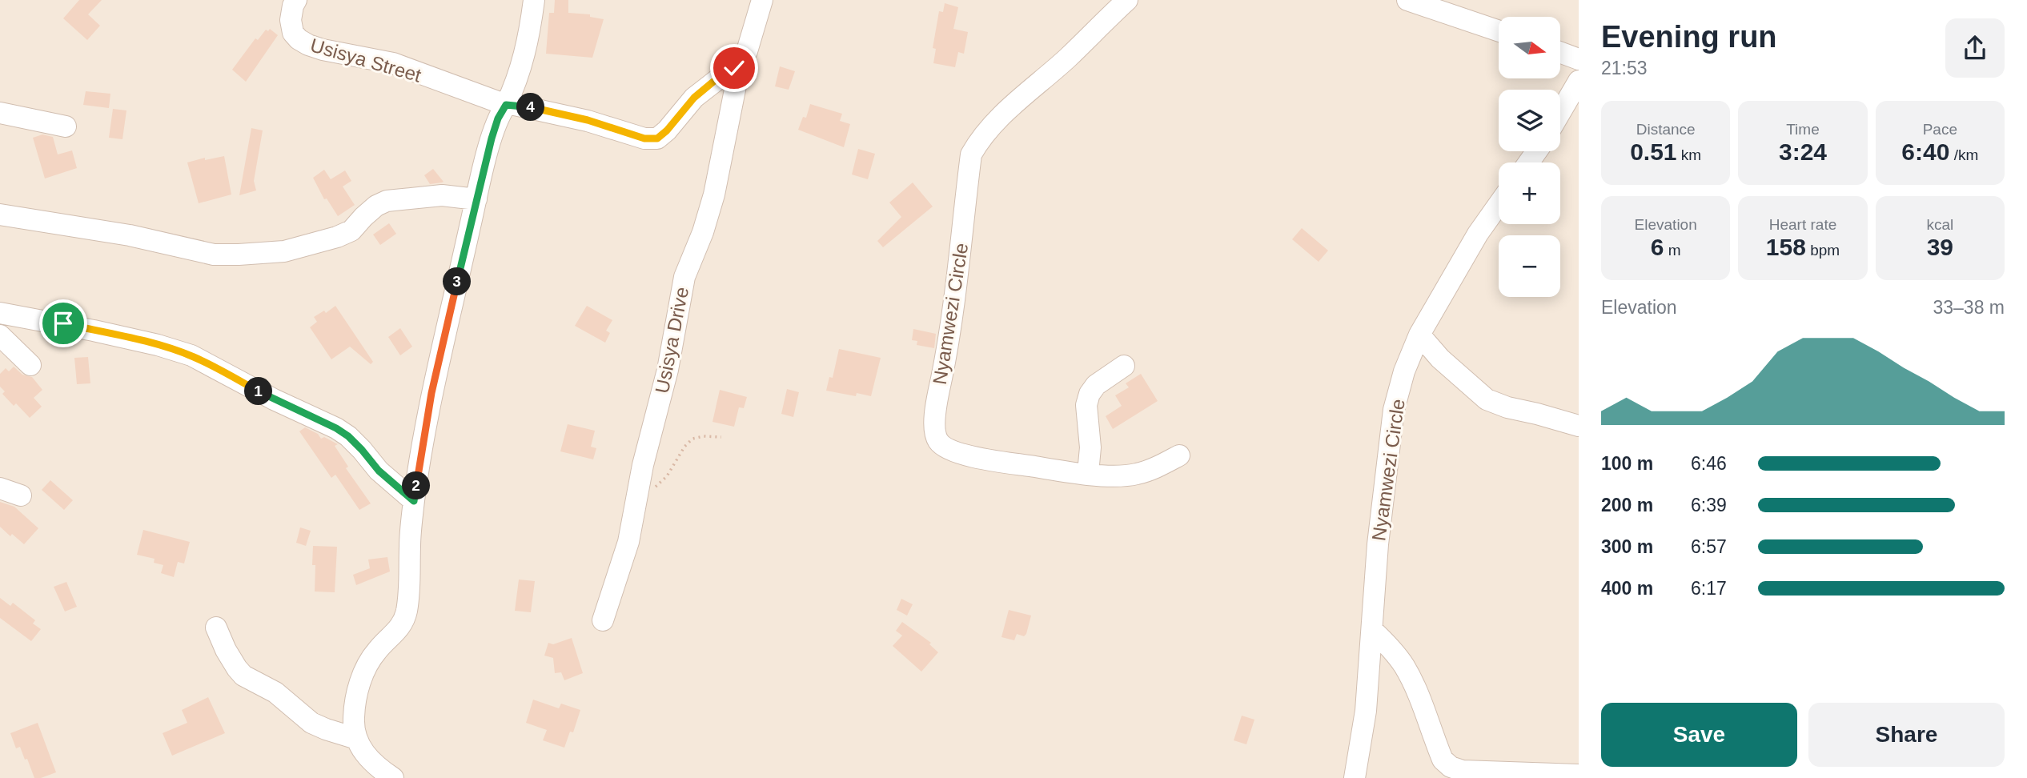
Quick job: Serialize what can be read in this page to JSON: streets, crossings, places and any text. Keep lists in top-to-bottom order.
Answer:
{
  "streets": {
    "street": ["Usisya Street", "Nyamwezi Circle", "Usisya Drive"]
  },
  "crossings": [
    ["Usisya Street", "Usisya Drive"]
  ],
  "north": "right",
  "page": {
    "heading": ["Evening run", "21:53"],
    "map_buttons": ["+", "−"],
    "pins": [
      "4",
      "3",
      "1",
      "2"
    ],
    "stats": [
      ["Distance", "0.51 km"],
      ["Time", "3:24"],
      ["Pace", "6:40 /km"],
      ["Elevation", "6 m"],
      ["Heart rate", "158 bpm"],
      ["kcal", "39"]
    ],
    "chart": ["Elevation", "33–38 m"],
    "list": [
      {
        "name": "100 m",
        "note": "6:46"
      },
      {
        "name": "200 m",
        "note": "6:39"
      },
      {
        "name": "300 m",
        "note": "6:57"
      },
      {
        "name": "400 m",
        "note": "6:17"
      }
    ],
    "buttons": ["Save", "Share"]
  }
}
